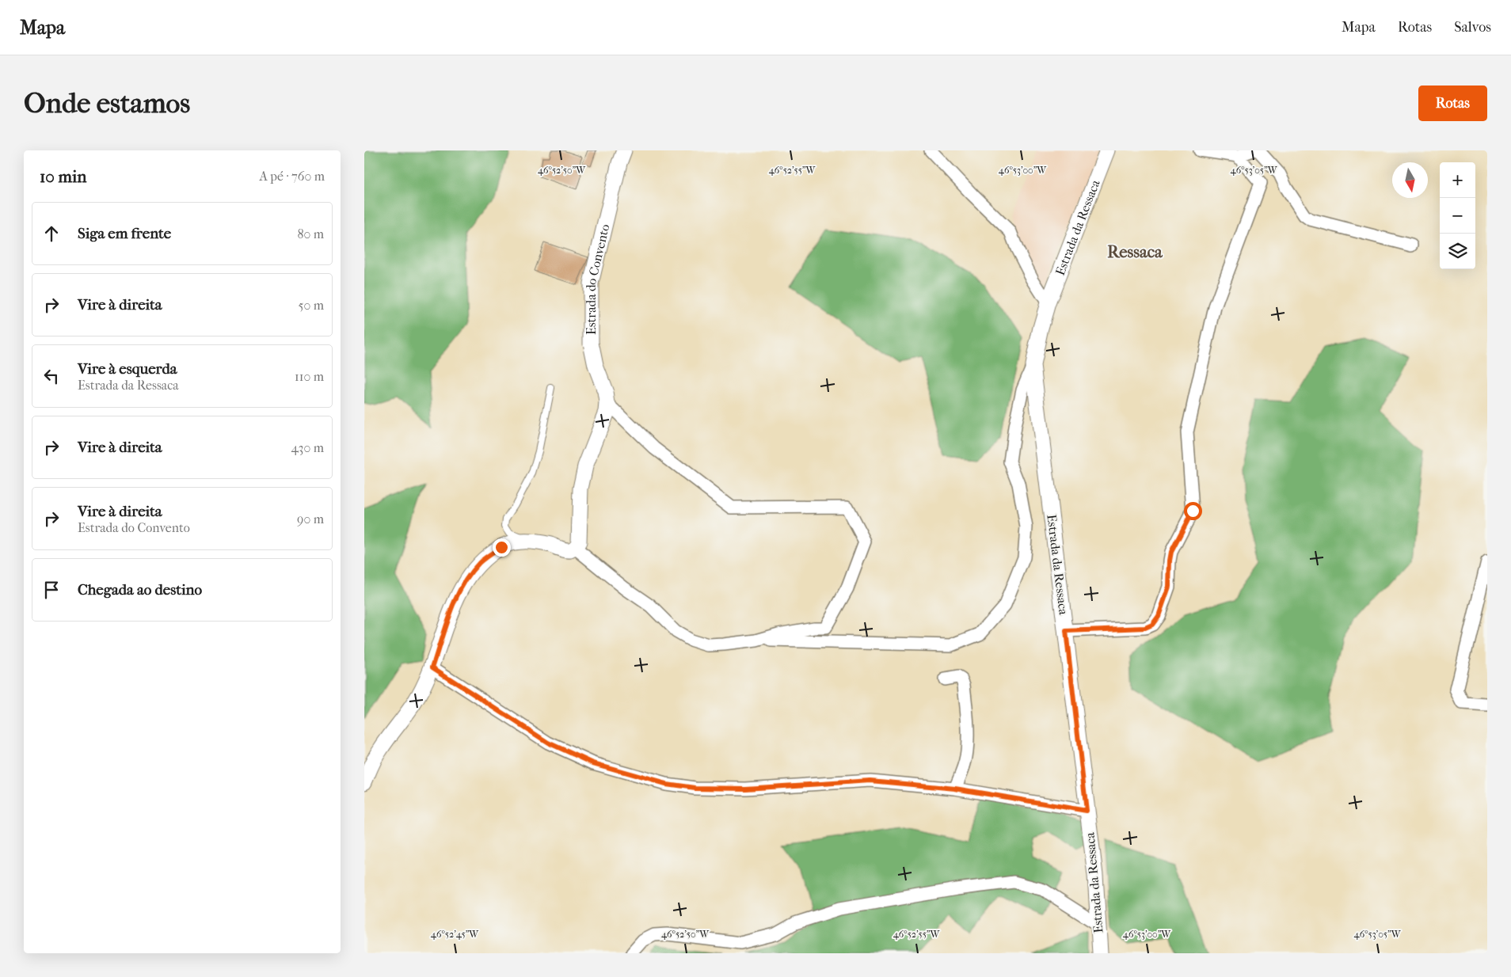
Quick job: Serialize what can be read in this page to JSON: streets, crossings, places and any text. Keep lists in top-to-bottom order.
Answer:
{
  "streets": {
    "street": ["Estrada da Ressaca", "Estrada do Convento"]
  },
  "districts": ["Ressaca"],
  "north": "bottom",
  "page": {
    "header": "Mapa",
    "nav": ["Mapa", "Rotas", "Salvos"],
    "buttons": "Rotas",
    "title": "Onde estamos",
    "heading": ["10 min", "A pé · 760 m"],
    "map_buttons": ["+", "−"],
    "list": [
      ["Siga em frente", "80 m"],
      ["Vire à direita", "50 m"],
      ["Vire à esquerda", "Estrada da Ressaca", "110 m"],
      ["Vire à direita", "430 m"],
      ["Vire à direita", "Estrada do Convento", "90 m"],
      "Chegada ao destino"
    ]
  },
  "coordinates": [
    "46°52'50\"W",
    "46°52'55\"W",
    "46°53'00\"W",
    "46°53'05\"W",
    "46°52'45\"W"
  ]
}
